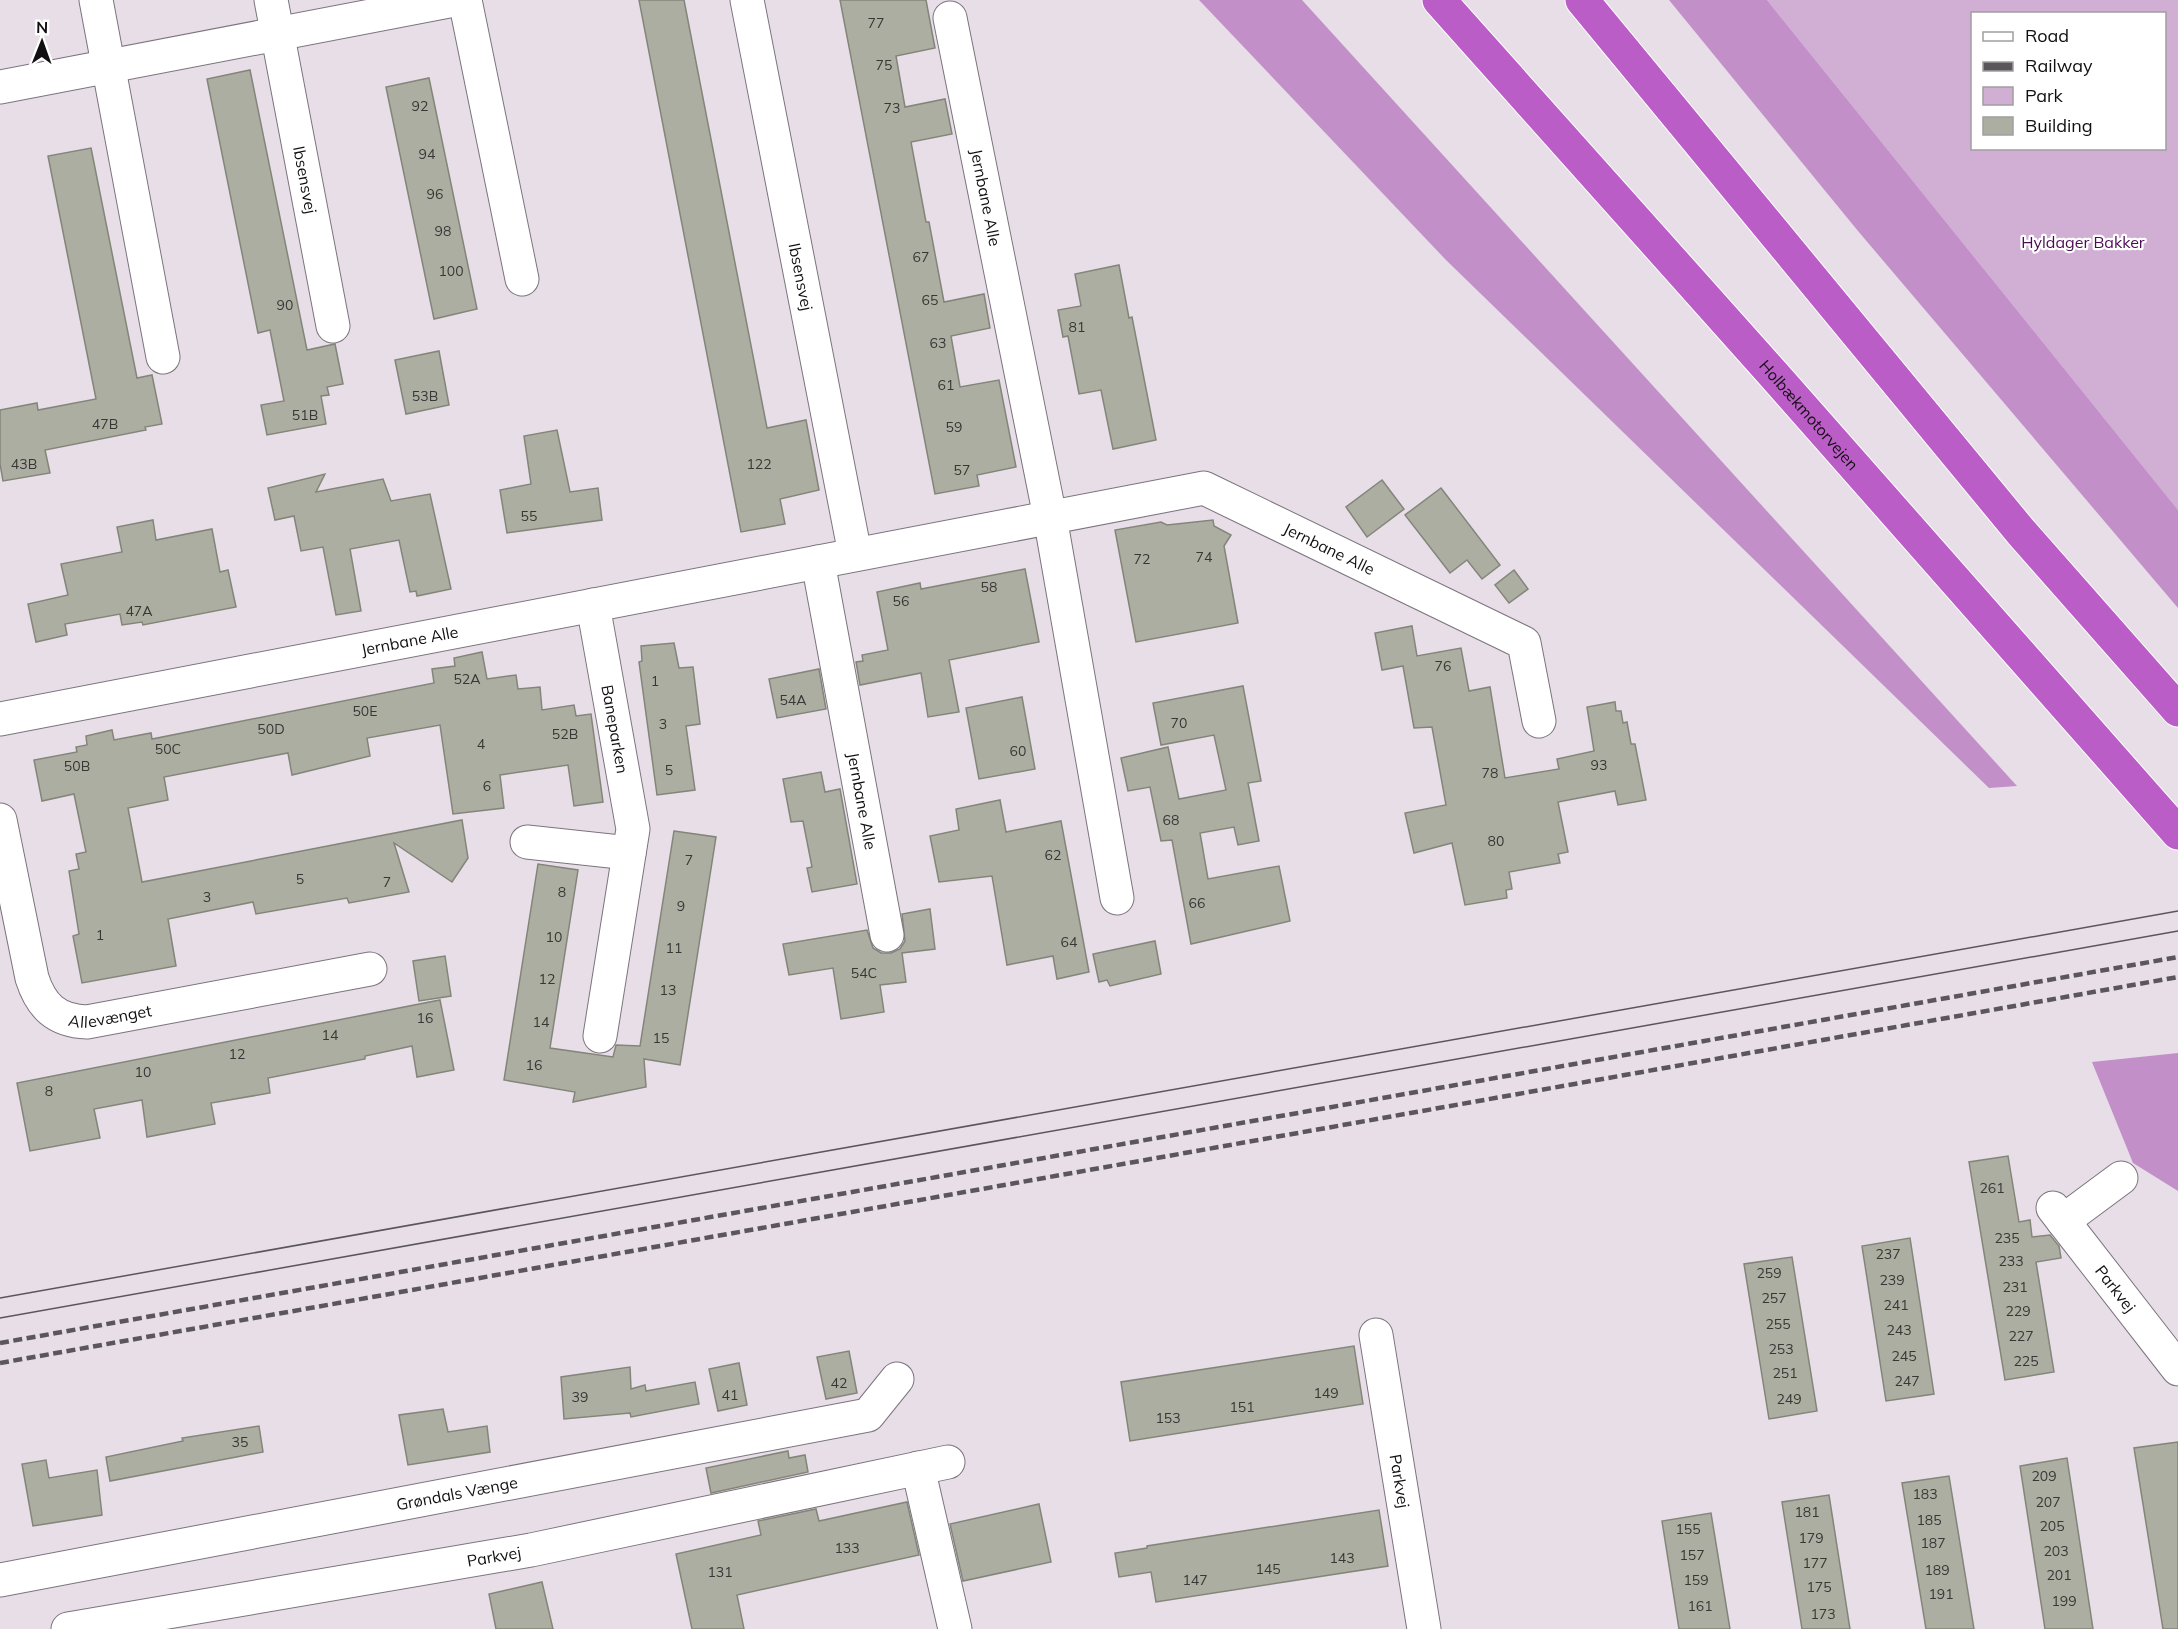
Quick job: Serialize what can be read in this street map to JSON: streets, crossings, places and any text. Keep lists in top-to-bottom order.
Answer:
{
  "streets": {
    "highway": ["Holbækmotorvejen"],
    "street": [
      "Ibsensvej",
      "Jernbane Alle",
      "Baneparken",
      "Allevænget",
      "Parkvej",
      "Grøndals Vænge"
    ]
  },
  "crossings": [
    ["Ibsensvej", "Jernbane Alle"],
    ["Jernbane Alle", "Baneparken"]
  ],
  "parks": ["Hyldager Bakker"],
  "house_numbers": [
    "77",
    "75",
    "92",
    "73",
    "94",
    "96",
    "98",
    "67",
    "100",
    "65",
    "90",
    "81",
    "63",
    "61",
    "53B",
    "51B",
    "47B",
    "59",
    "43B",
    "122",
    "57",
    "55",
    "74",
    "72",
    "58",
    "56",
    "47A",
    "76",
    "52A",
    "1",
    "54A",
    "50E",
    "70",
    "3",
    "50D",
    "52B",
    "4",
    "50C",
    "60",
    "93",
    "50B",
    "5",
    "78",
    "6",
    "68",
    "80",
    "62",
    "7",
    "5",
    "7",
    "8",
    "3",
    "66",
    "9",
    "1",
    "10",
    "64",
    "11",
    "54C",
    "12",
    "13",
    "16",
    "14",
    "14",
    "15",
    "12",
    "16",
    "10",
    "8",
    "261",
    "235",
    "237",
    "233",
    "259",
    "239",
    "231",
    "257",
    "241",
    "229",
    "255",
    "243",
    "227",
    "253",
    "245",
    "225",
    "251",
    "247",
    "42",
    "149",
    "41",
    "39",
    "249",
    "151",
    "153",
    "35",
    "209",
    "183",
    "207",
    "181",
    "185",
    "205",
    "155",
    "179",
    "187",
    "133",
    "203",
    "157",
    "143",
    "177",
    "145",
    "189",
    "131",
    "201",
    "147",
    "159",
    "175",
    "191",
    "199",
    "161",
    "173"
  ],
  "legend": [
    "Road",
    "Railway",
    "Park",
    "Building"
  ],
  "north": "top"
}
